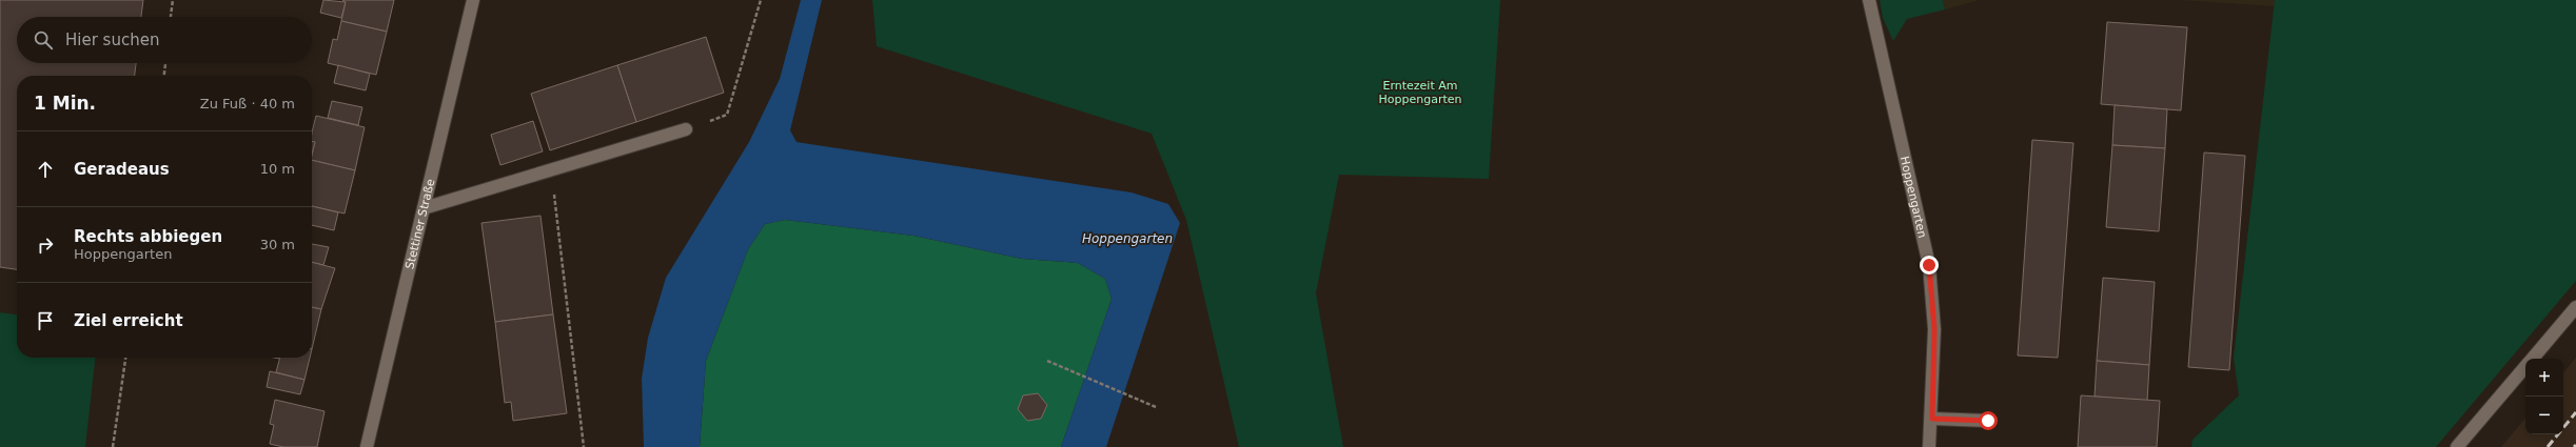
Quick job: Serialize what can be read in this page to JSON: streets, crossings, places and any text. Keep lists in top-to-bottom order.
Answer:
{
  "streets": {
    "street": ["Hoppengarten", "Stettiner Straße"]
  },
  "water": ["Hoppengarten"],
  "parks": ["Erntezeit Am Hoppengarten"],
  "page": {
    "search": "Hier suchen",
    "heading": ["1 Min.", "Zu Fuß · 40 m"],
    "list": [
      ["Geradeaus", "10 m"],
      ["Rechts abbiegen", "Hoppengarten", "30 m"],
      "Ziel erreicht"
    ],
    "map_buttons": ["+", "−"]
  }
}
